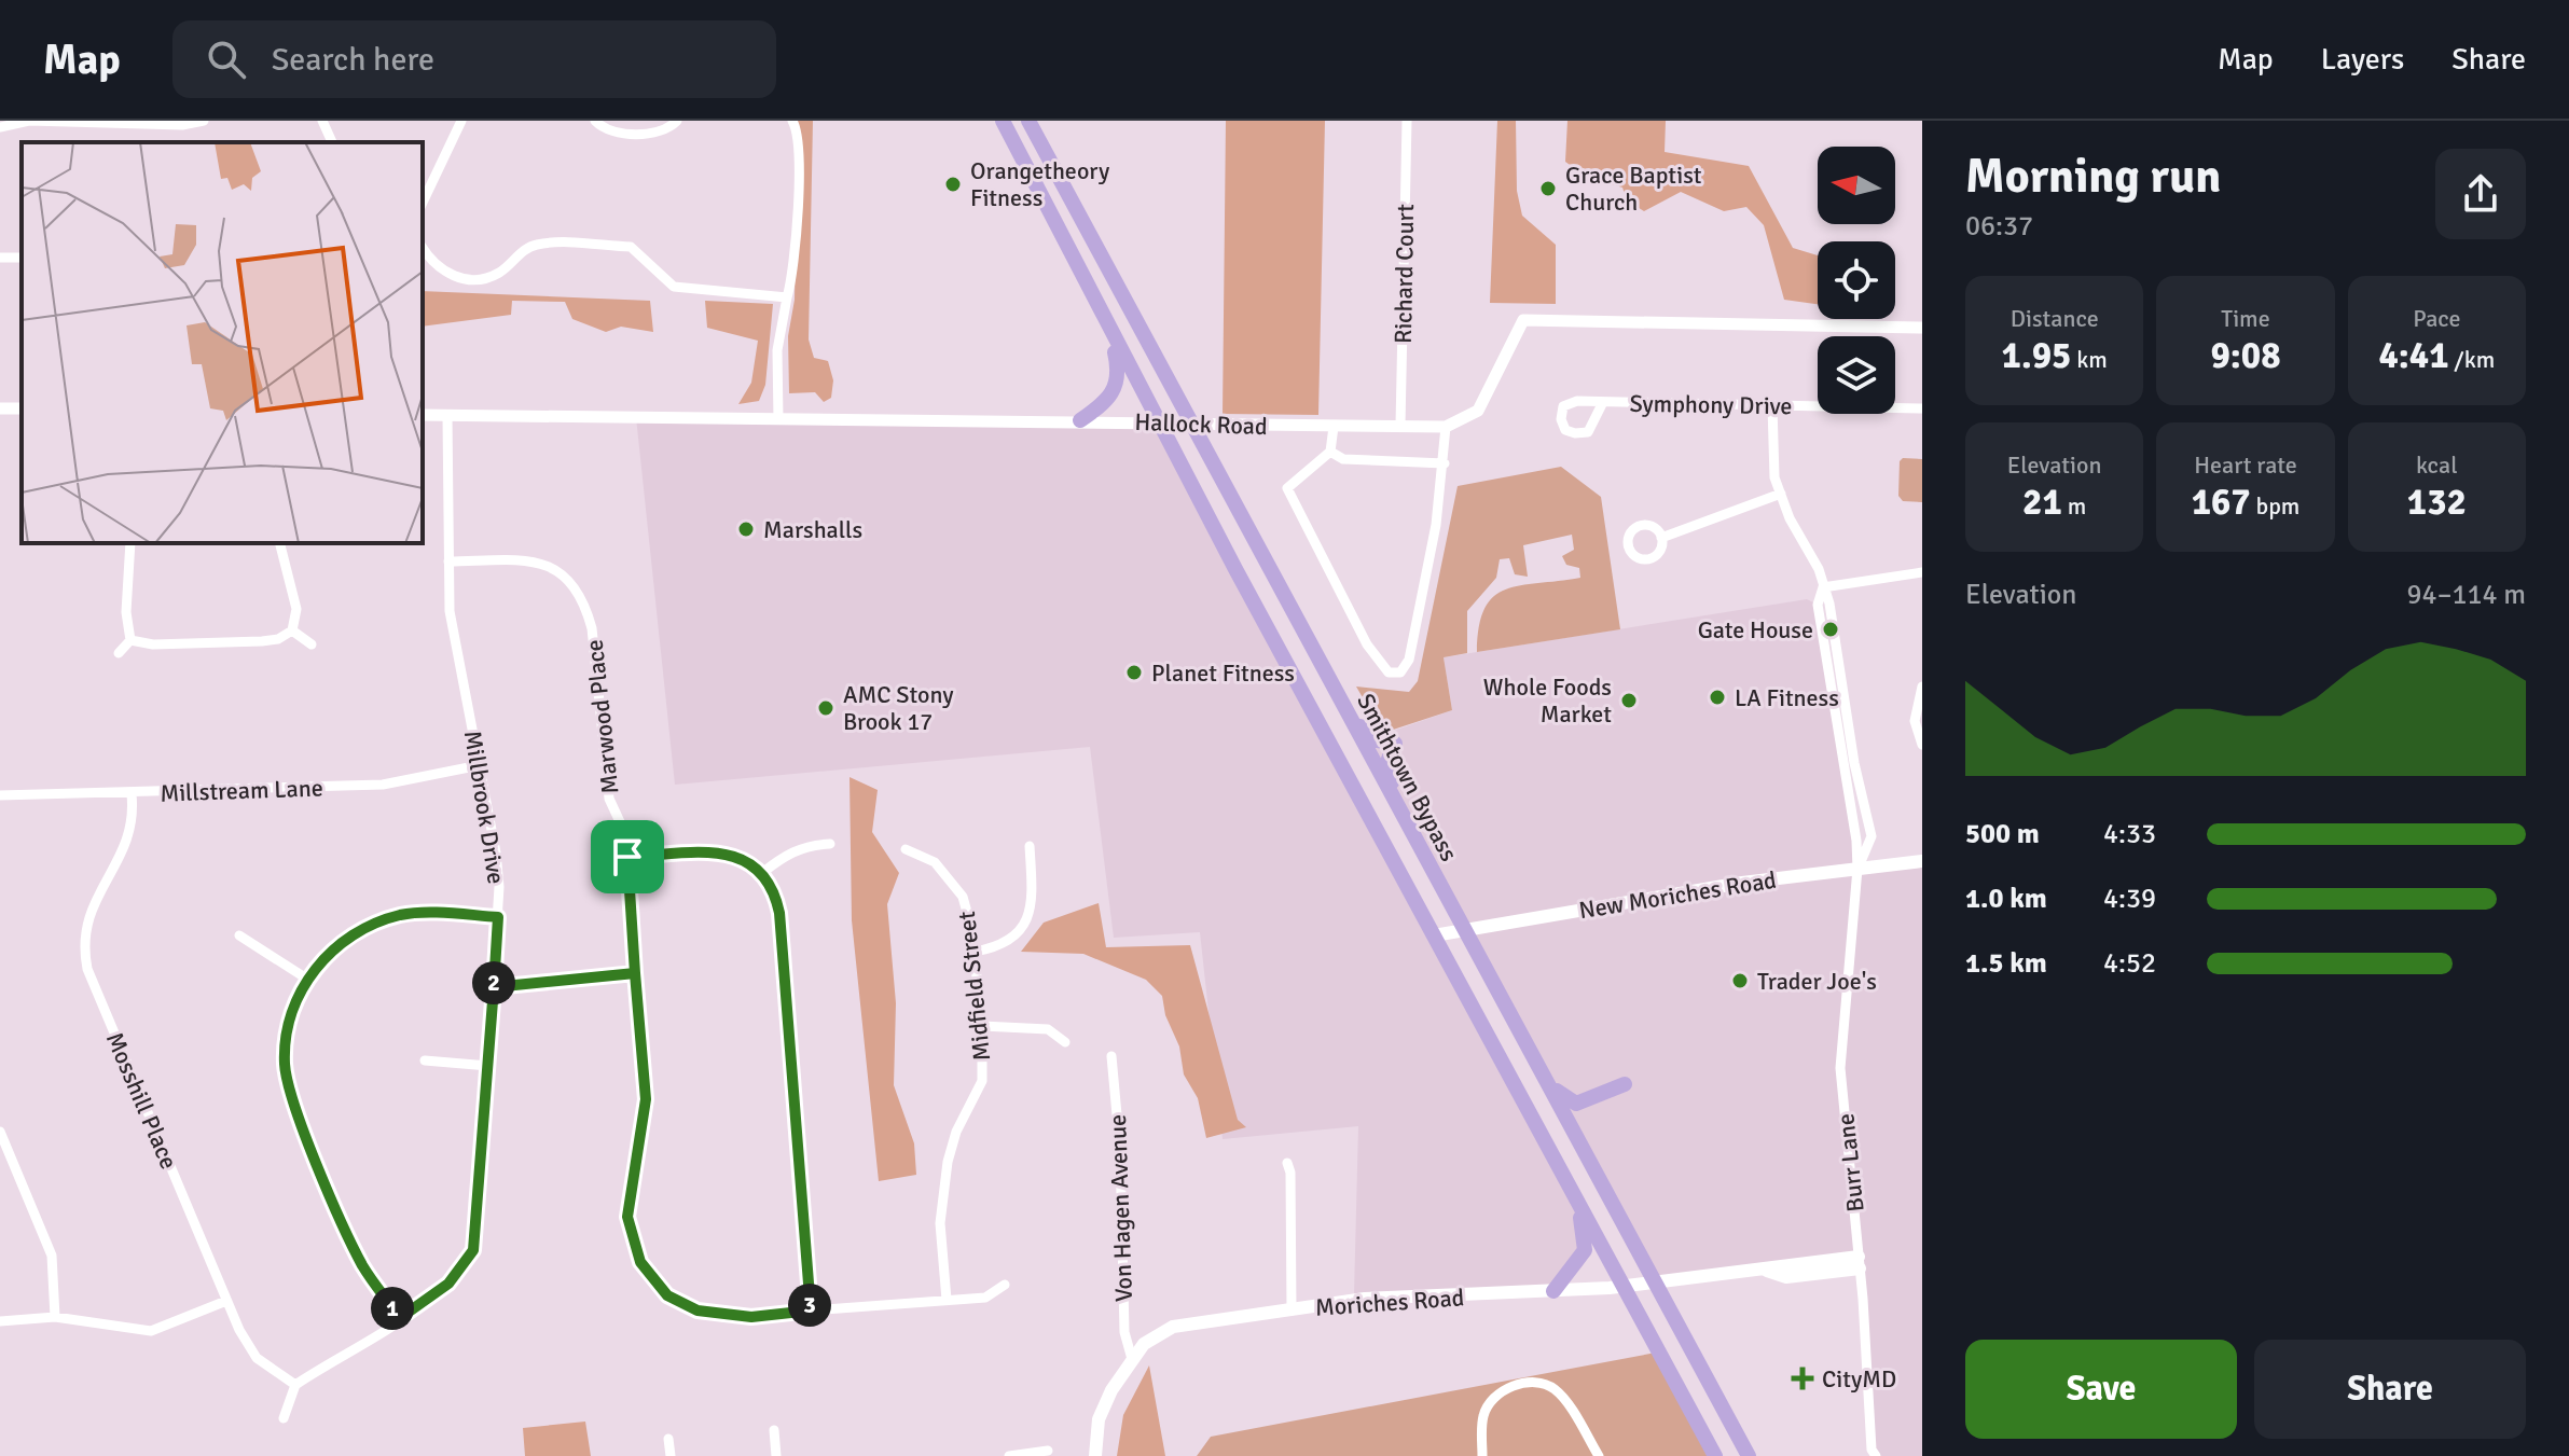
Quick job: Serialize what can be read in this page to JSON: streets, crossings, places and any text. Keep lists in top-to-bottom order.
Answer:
{
  "streets": {
    "highway": ["Smithtown Bypass"],
    "main road": ["New Moriches Road", "Moriches Road"],
    "street": [
      "Richard Court",
      "Symphony Drive",
      "Hallock Road",
      "Marwood Place",
      "Millstream Lane",
      "Millbrook Drive",
      "Midfield Street",
      "Mosshill Place",
      "Burr Lane",
      "Von Hagen Avenue"
    ]
  },
  "crossings": [
    ["Richard Court", "Hallock Road"],
    ["Hallock Road", "Smithtown Bypass"],
    ["Hallock Road", "Millbrook Drive"],
    ["Marwood Place", "Millbrook Drive"],
    ["Marwood Place", "Midfield Street"],
    ["Smithtown Bypass", "New Moriches Road"],
    ["Smithtown Bypass", "Moriches Road"],
    ["Millstream Lane", "Millbrook Drive"],
    ["Millstream Lane", "Mosshill Place"],
    ["Millbrook Drive", "Mosshill Place"],
    ["New Moriches Road", "Burr Lane"],
    ["Burr Lane", "Moriches Road"],
    ["Von Hagen Avenue", "Moriches Road"]
  ],
  "places": {
    "other": [
      "Orangetheory Fitness",
      "Grace Baptist Church",
      "Marshalls",
      "Gate House",
      "Planet Fitness",
      "LA Fitness",
      "Whole Foods Market",
      "AMC Stony Brook 17",
      "Trader Joe's"
    ],
    "health": ["CityMD"]
  },
  "north": "left",
  "page": {
    "header": "Map",
    "search": "Search here",
    "nav": ["Map", "Layers", "Share"],
    "heading": ["Morning run", "06:37"],
    "stats": [
      ["Distance", "1.95 km"],
      ["Time", "9:08"],
      ["Pace", "4:41 /km"],
      ["Elevation", "21 m"],
      ["Heart rate", "167 bpm"],
      ["kcal", "132"]
    ],
    "chart": ["Elevation", "94–114 m"],
    "list": [
      {
        "name": "500 m",
        "note": "4:33"
      },
      {
        "name": "1.0 km",
        "note": "4:39"
      },
      {
        "name": "1.5 km",
        "note": "4:52"
      }
    ],
    "pins": ["2", "3", "1"],
    "buttons": ["Save", "Share"]
  }
}
